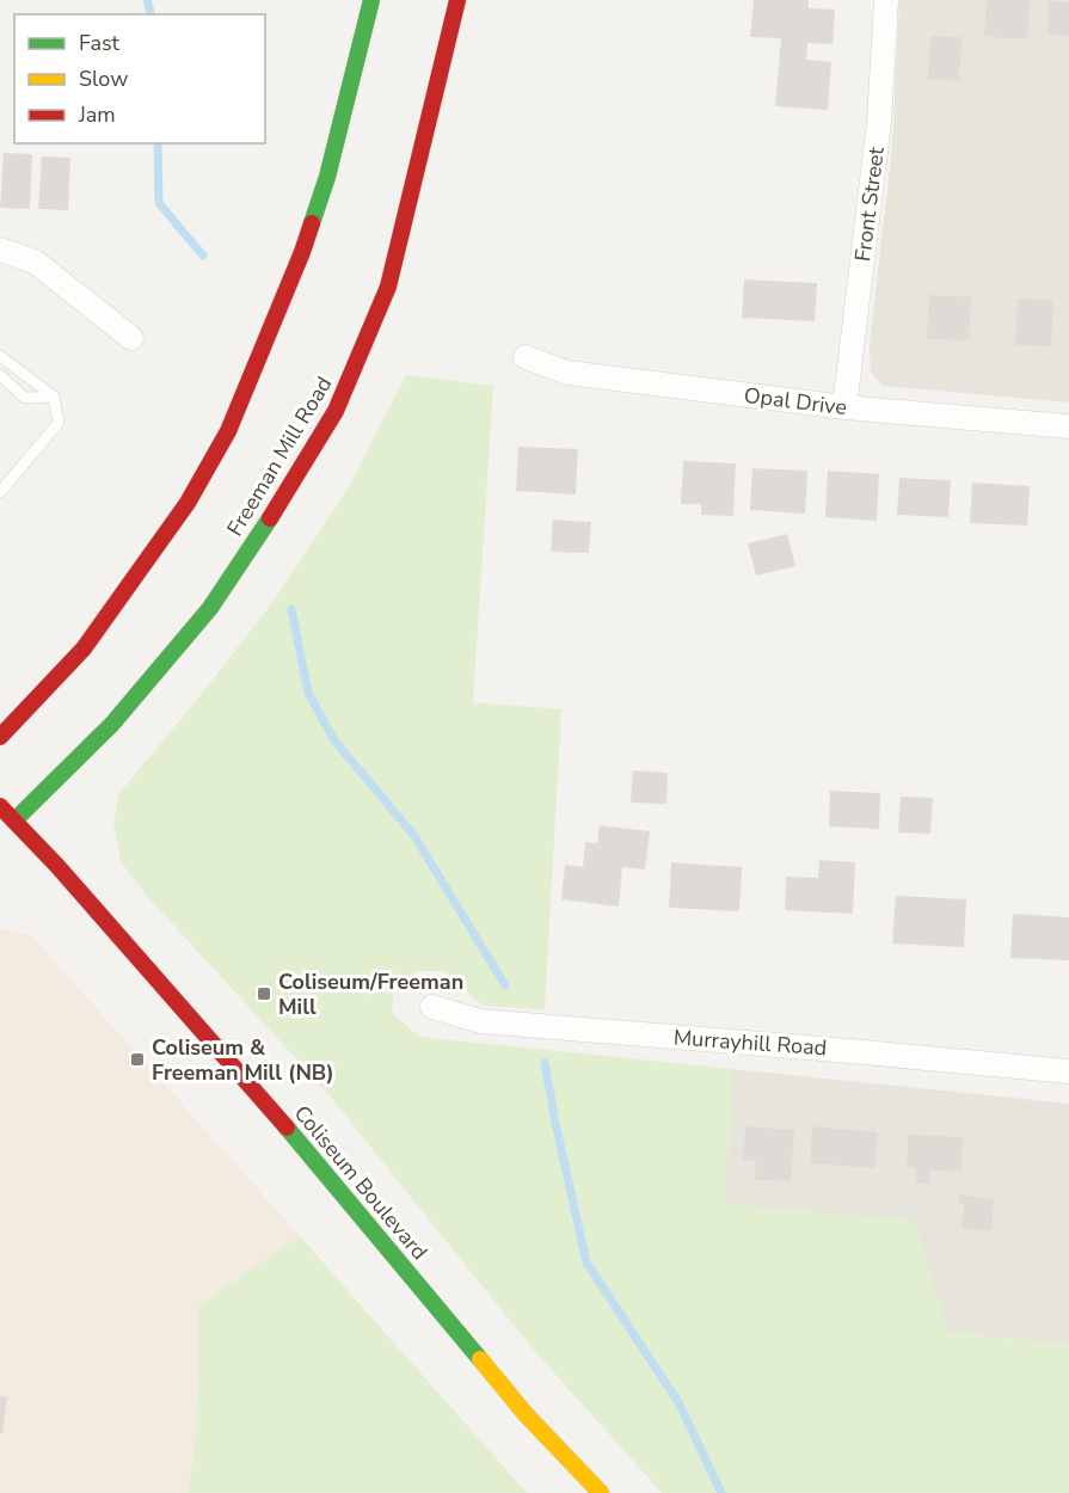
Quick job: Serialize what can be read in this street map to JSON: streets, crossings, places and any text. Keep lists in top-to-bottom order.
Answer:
{
  "streets": {
    "main road": ["Freeman Mill Road", "Coliseum Boulevard"],
    "street": ["Front Street", "Opal Drive", "Murrayhill Road"]
  },
  "crossings": [
    ["Front Street", "Opal Drive"],
    ["Freeman Mill Road", "Coliseum Boulevard"]
  ],
  "places": {
    "transit": ["Coliseum/Freeman Mill", "Coliseum & Freeman Mill (NB)"]
  },
  "legend": ["Fast", "Slow", "Jam"]
}
